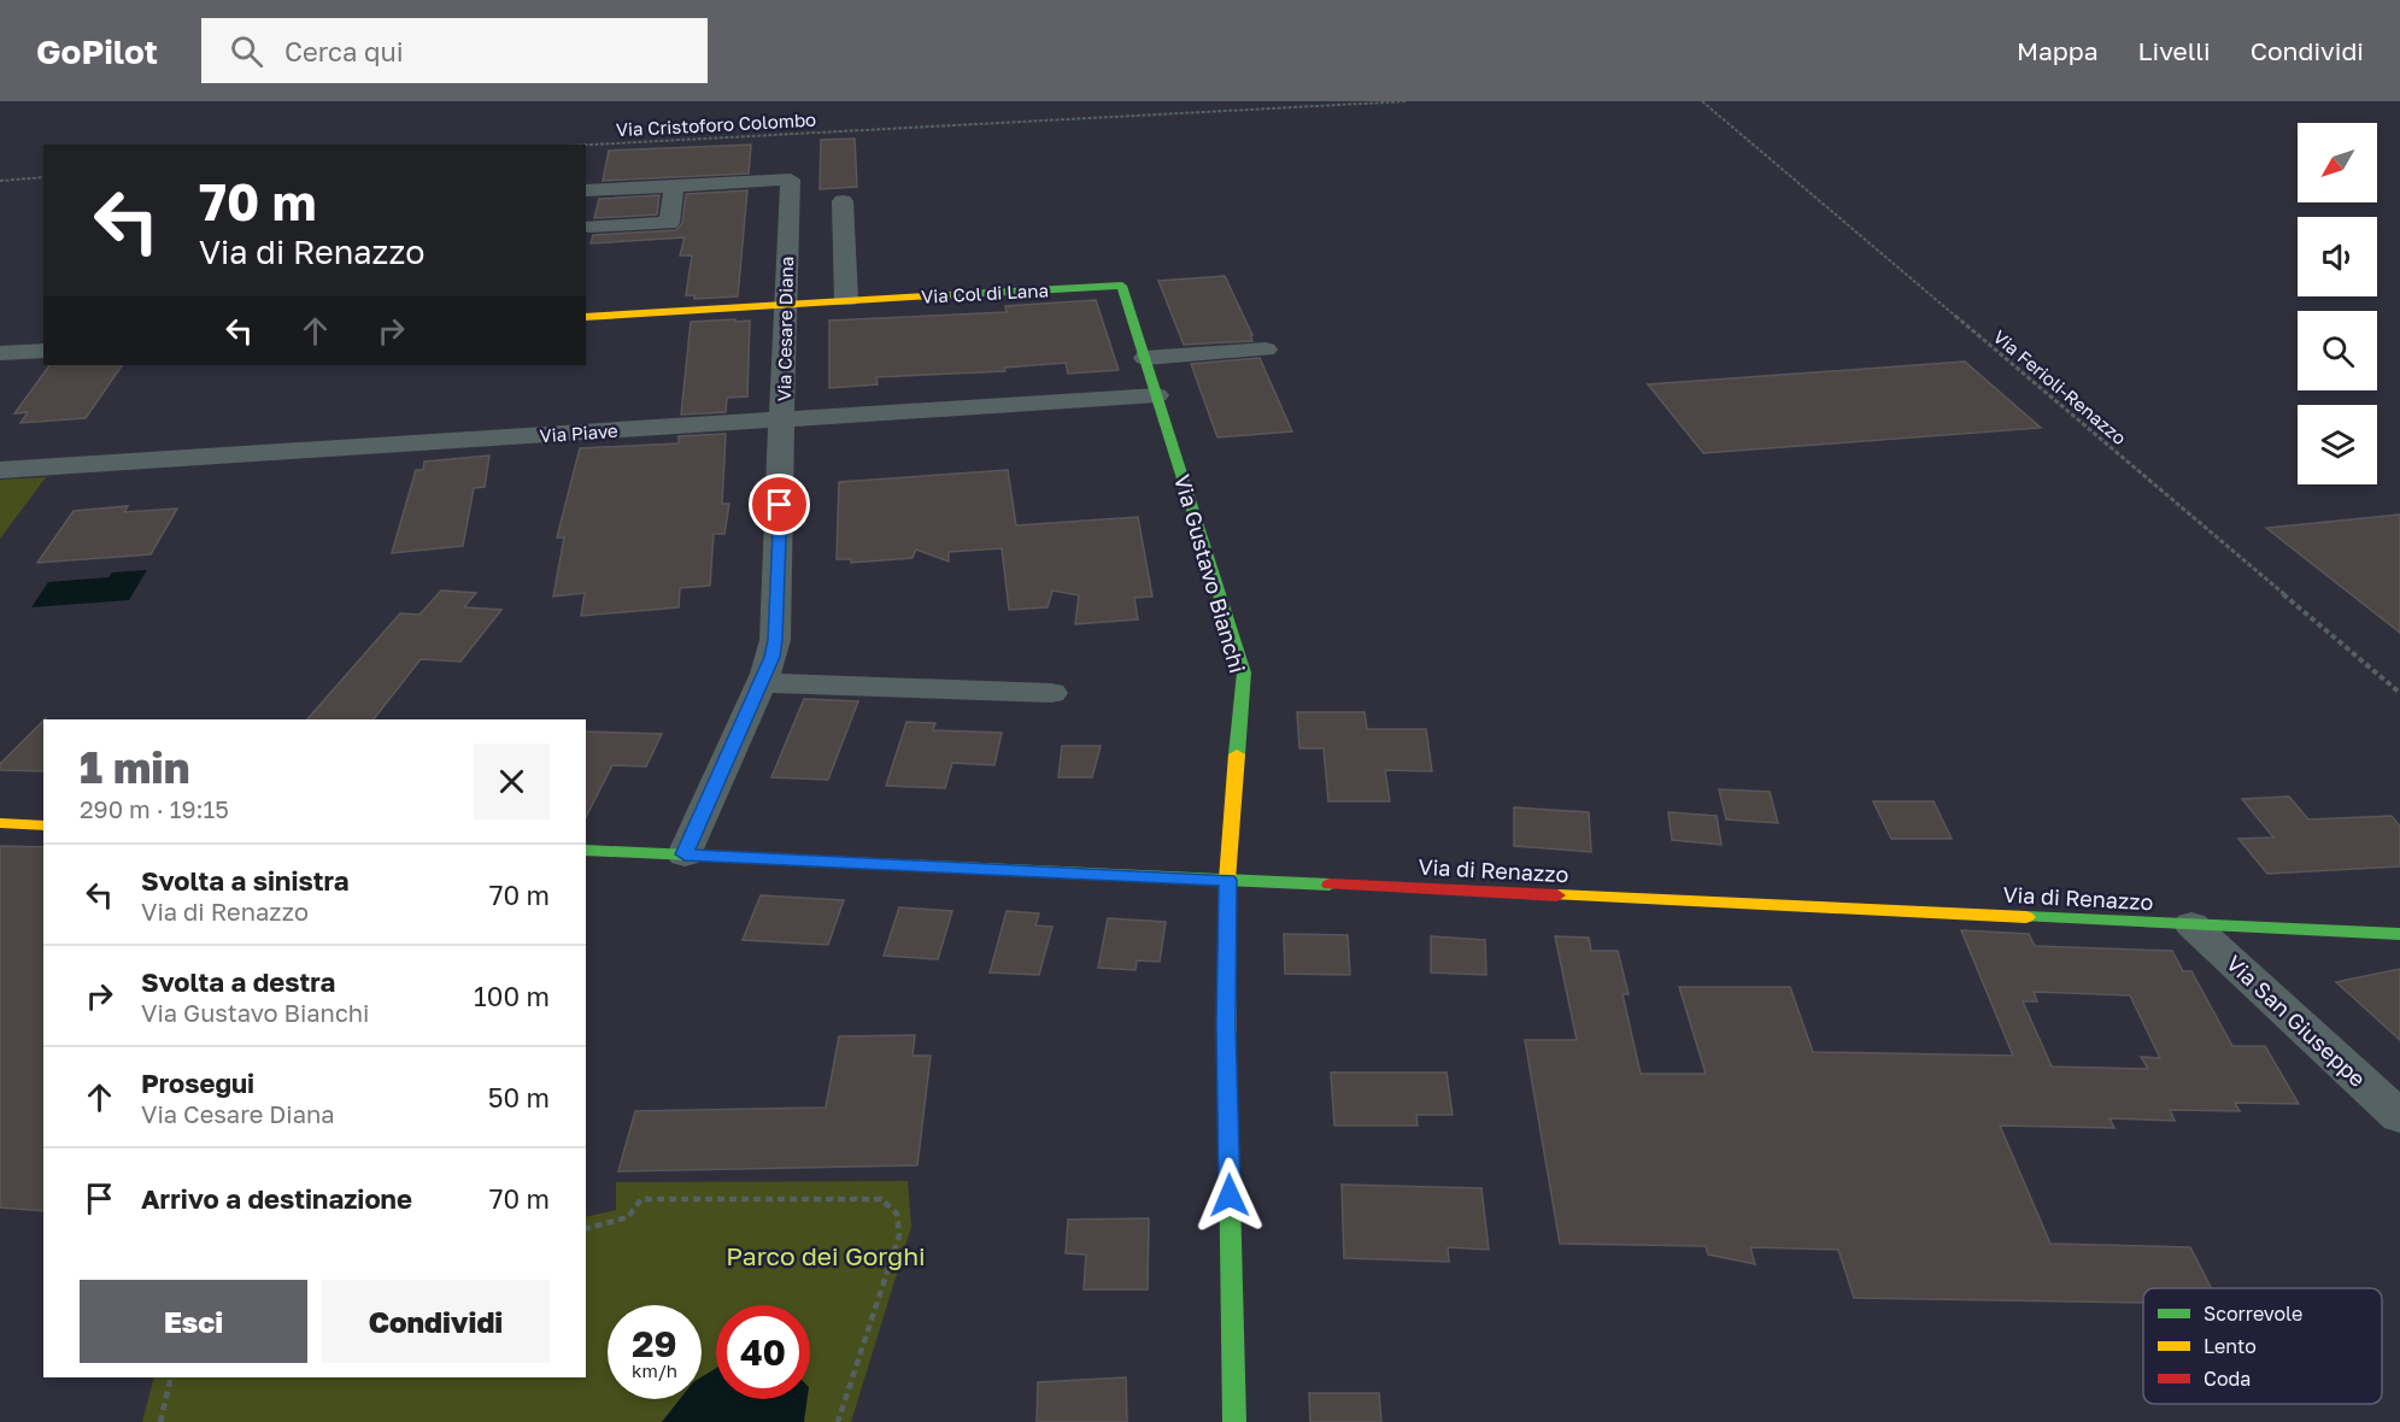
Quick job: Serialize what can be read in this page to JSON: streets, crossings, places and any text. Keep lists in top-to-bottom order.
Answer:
{
  "streets": {
    "street": [
      "Via Col di Lana",
      "Via Cesare Diana",
      "Via Piave",
      "Via Gustavo Bianchi",
      "Via di Renazzo",
      "Via San Giuseppe"
    ],
    "path": ["Via Cristoforo Colombo", "Via Ferioli-Renazzo"]
  },
  "crossings": [
    ["Via Col di Lana", "Via Cesare Diana"],
    ["Via Col di Lana", "Via Gustavo Bianchi"],
    ["Via Cesare Diana", "Via Piave"],
    ["Via Piave", "Via Gustavo Bianchi"],
    ["Via Gustavo Bianchi", "Via di Renazzo"],
    ["Via di Renazzo", "Via San Giuseppe"]
  ],
  "parks": ["Parco dei Gorghi"],
  "legend": ["Scorrevole", "Lento", "Coda"],
  "north": "bottom left",
  "page": {
    "header": "GoPilot",
    "search": "Cerca qui",
    "nav": ["Mappa", "Livelli", "Condividi"],
    "turn": ["70 m", "Via di Renazzo"],
    "heading": ["1 min", "290 m · 19:15"],
    "list": [
      {
        "name": "Svolta a sinistra",
        "note": "Via di Renazzo",
        "value": "70 m"
      },
      {
        "name": "Svolta a destra",
        "note": "Via Gustavo Bianchi",
        "value": "100 m"
      },
      {
        "name": "Prosegui",
        "note": "Via Cesare Diana",
        "value": "50 m"
      },
      {
        "name": "Arrivo a destinazione",
        "value": "70 m"
      }
    ],
    "buttons": ["Esci", "Condividi"],
    "speed": "29 km/h",
    "limit": "40"
  }
}
